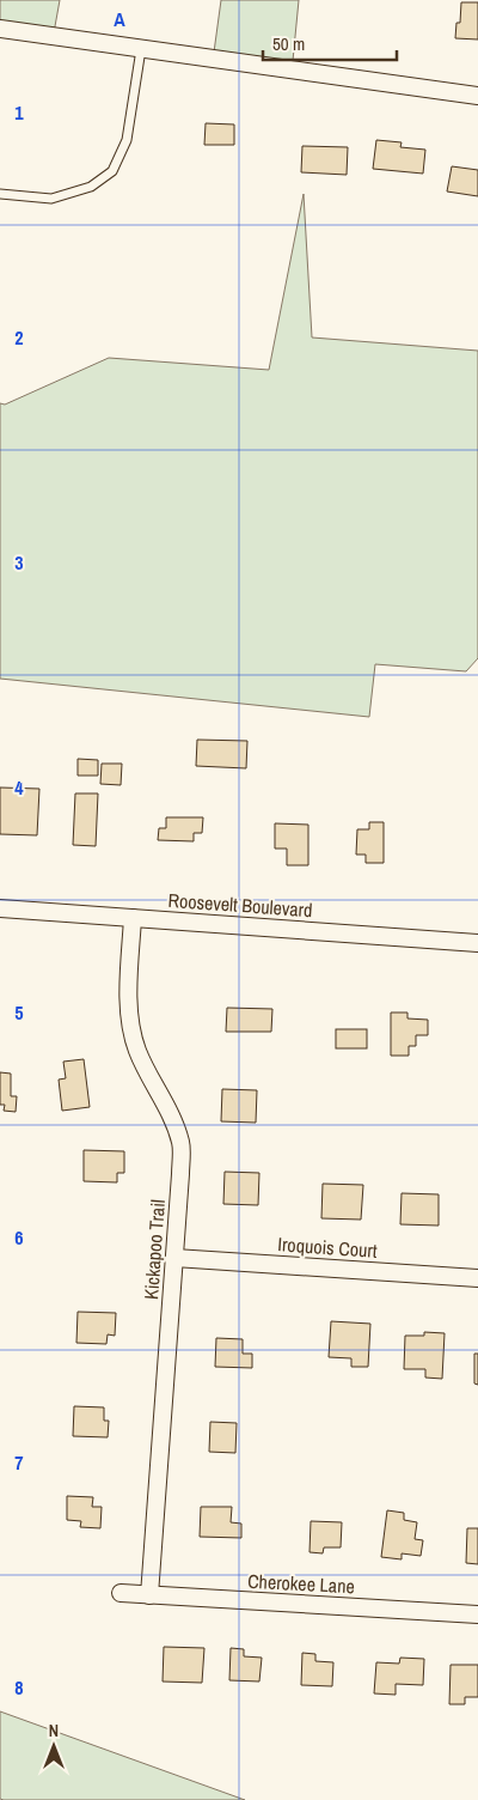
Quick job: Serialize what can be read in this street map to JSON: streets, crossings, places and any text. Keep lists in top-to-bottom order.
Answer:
{
  "streets": {
    "street": [
      "Roosevelt Boulevard",
      "Iroquois Court",
      "Kickapoo Trail",
      "Cherokee Lane"
    ]
  },
  "crossings": [
    ["Roosevelt Boulevard", "Kickapoo Trail"],
    ["Iroquois Court", "Kickapoo Trail"],
    ["Kickapoo Trail", "Cherokee Lane"]
  ],
  "scale_bar": "50 m",
  "north": "top",
  "grid": {
    "columns": ["A"],
    "rows": [
      "1",
      "2",
      "3",
      "4",
      "5",
      "6",
      "7",
      "8"
    ]
  }
}
